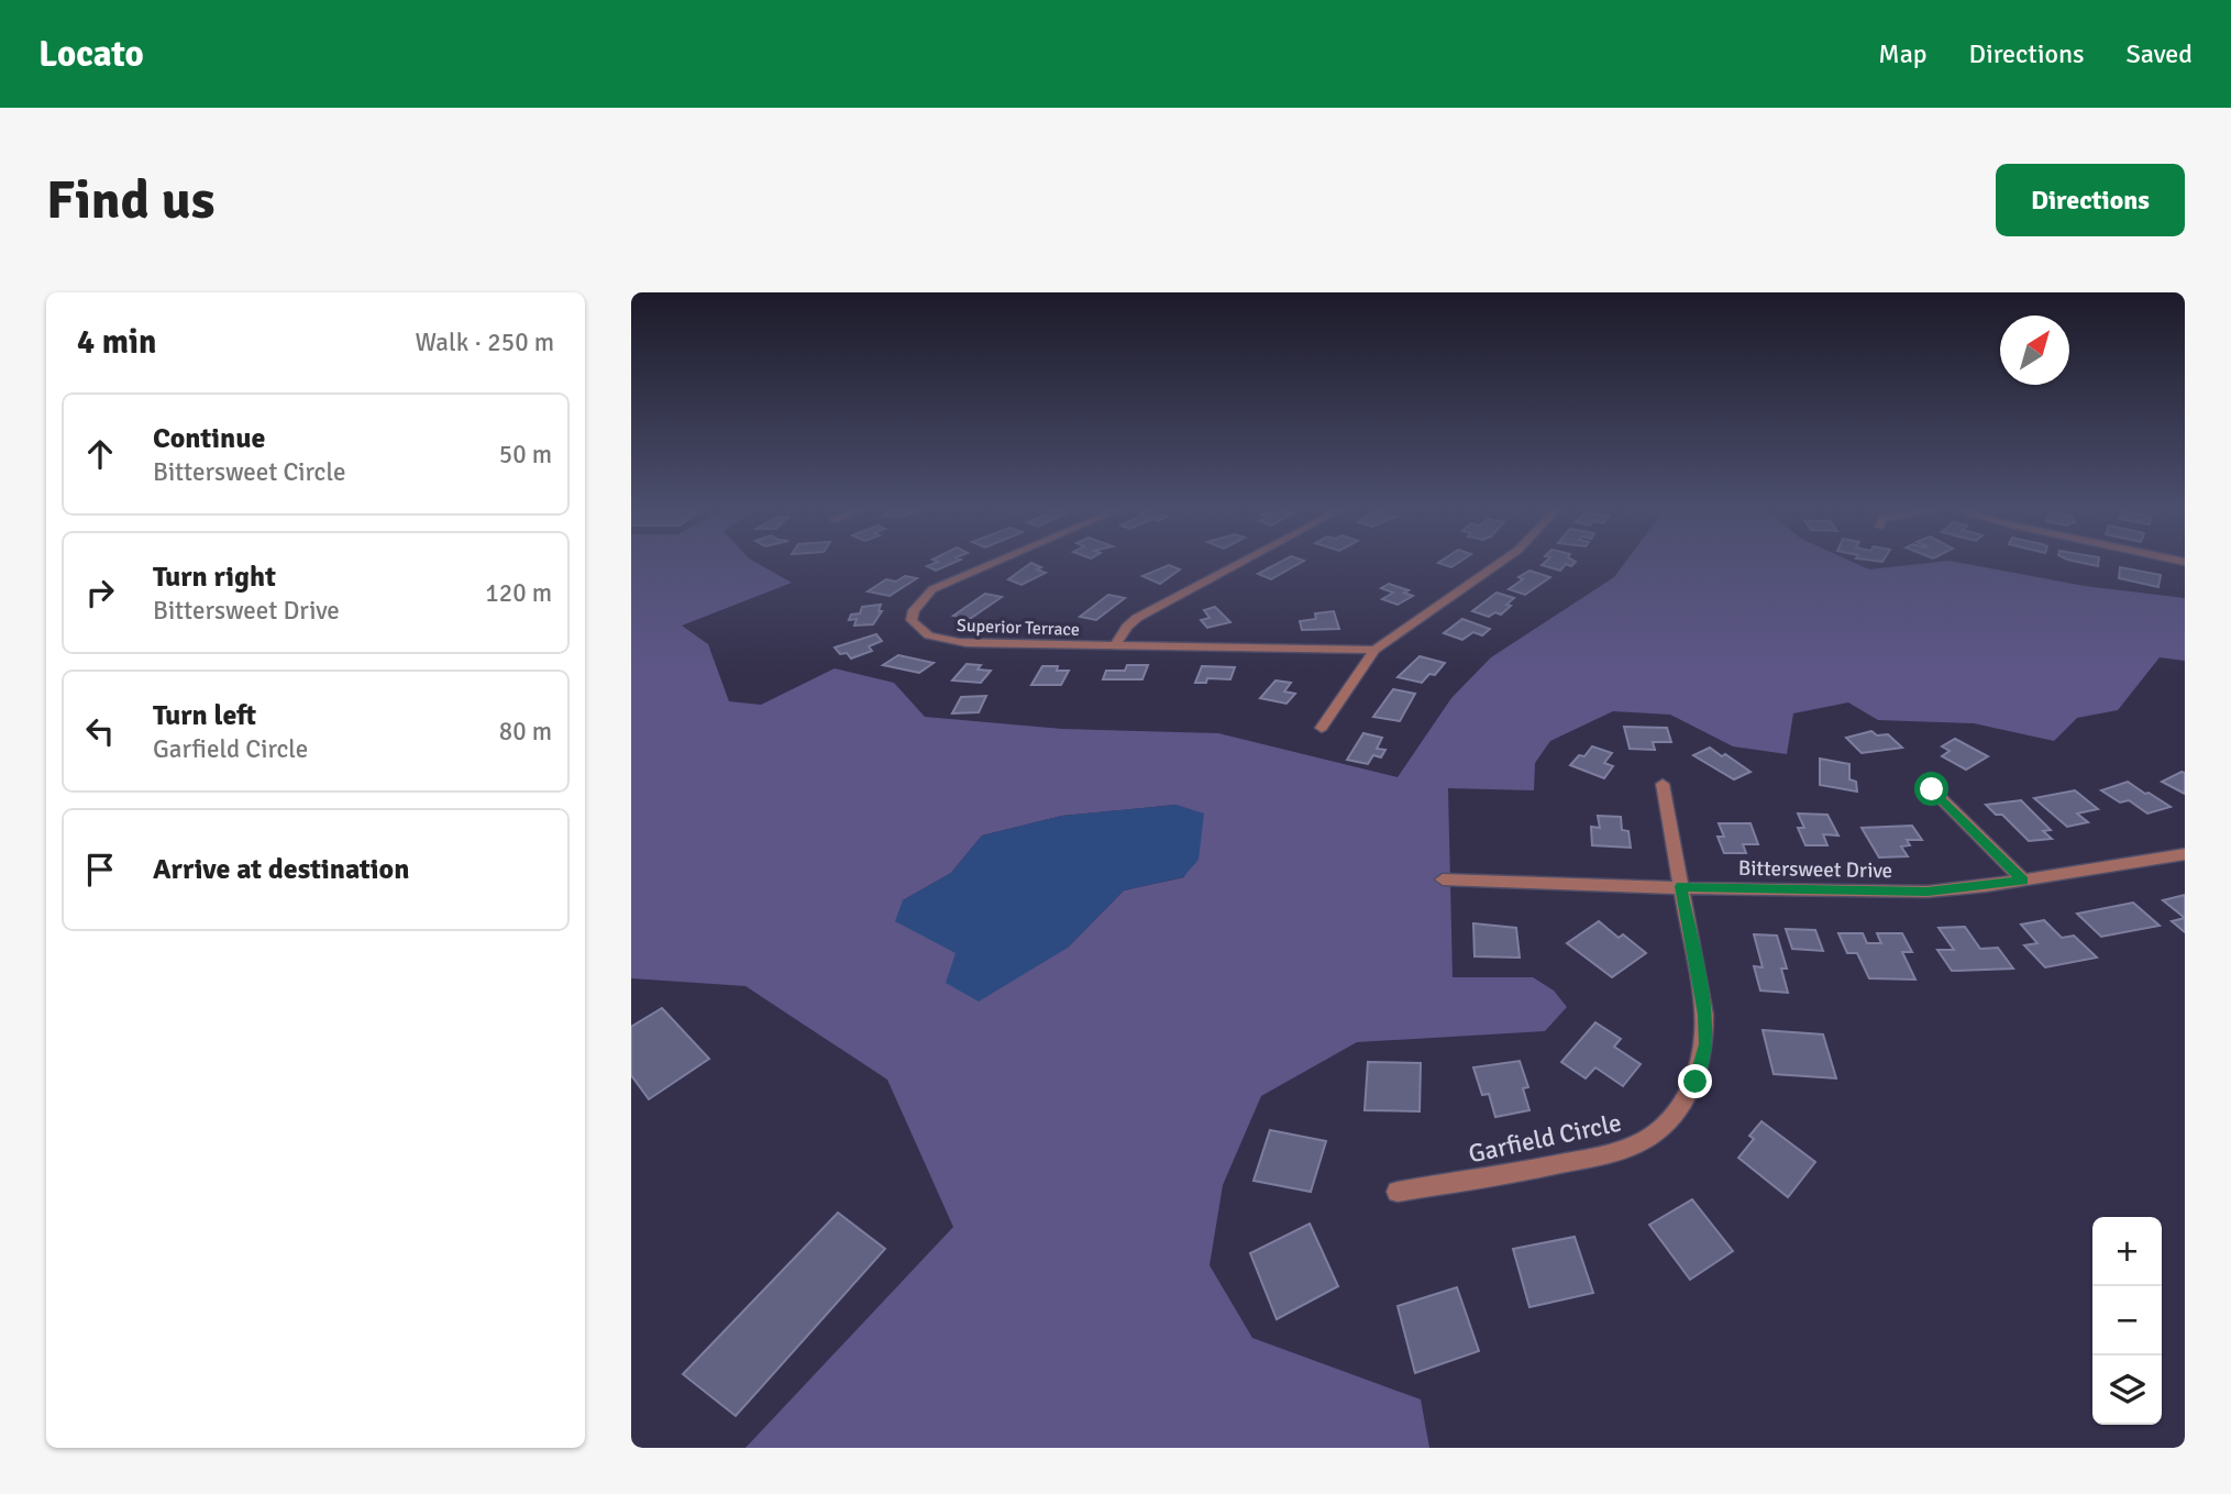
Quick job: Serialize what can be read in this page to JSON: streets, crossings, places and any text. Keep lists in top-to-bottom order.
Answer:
{
  "streets": {
    "street": ["Superior Terrace", "Bittersweet Drive", "Garfield Circle"]
  },
  "crossings": [
    ["Bittersweet Drive", "Garfield Circle"]
  ],
  "north": "top right",
  "page": {
    "header": "Locato",
    "nav": ["Map", "Directions", "Saved"],
    "buttons": "Directions",
    "title": "Find us",
    "heading": ["4 min", "Walk · 250 m"],
    "list": [
      ["Continue", "Bittersweet Circle", "50 m"],
      ["Turn right", "Bittersweet Drive", "120 m"],
      ["Turn left", "Garfield Circle", "80 m"],
      "Arrive at destination"
    ],
    "map_buttons": ["+", "−"]
  }
}
